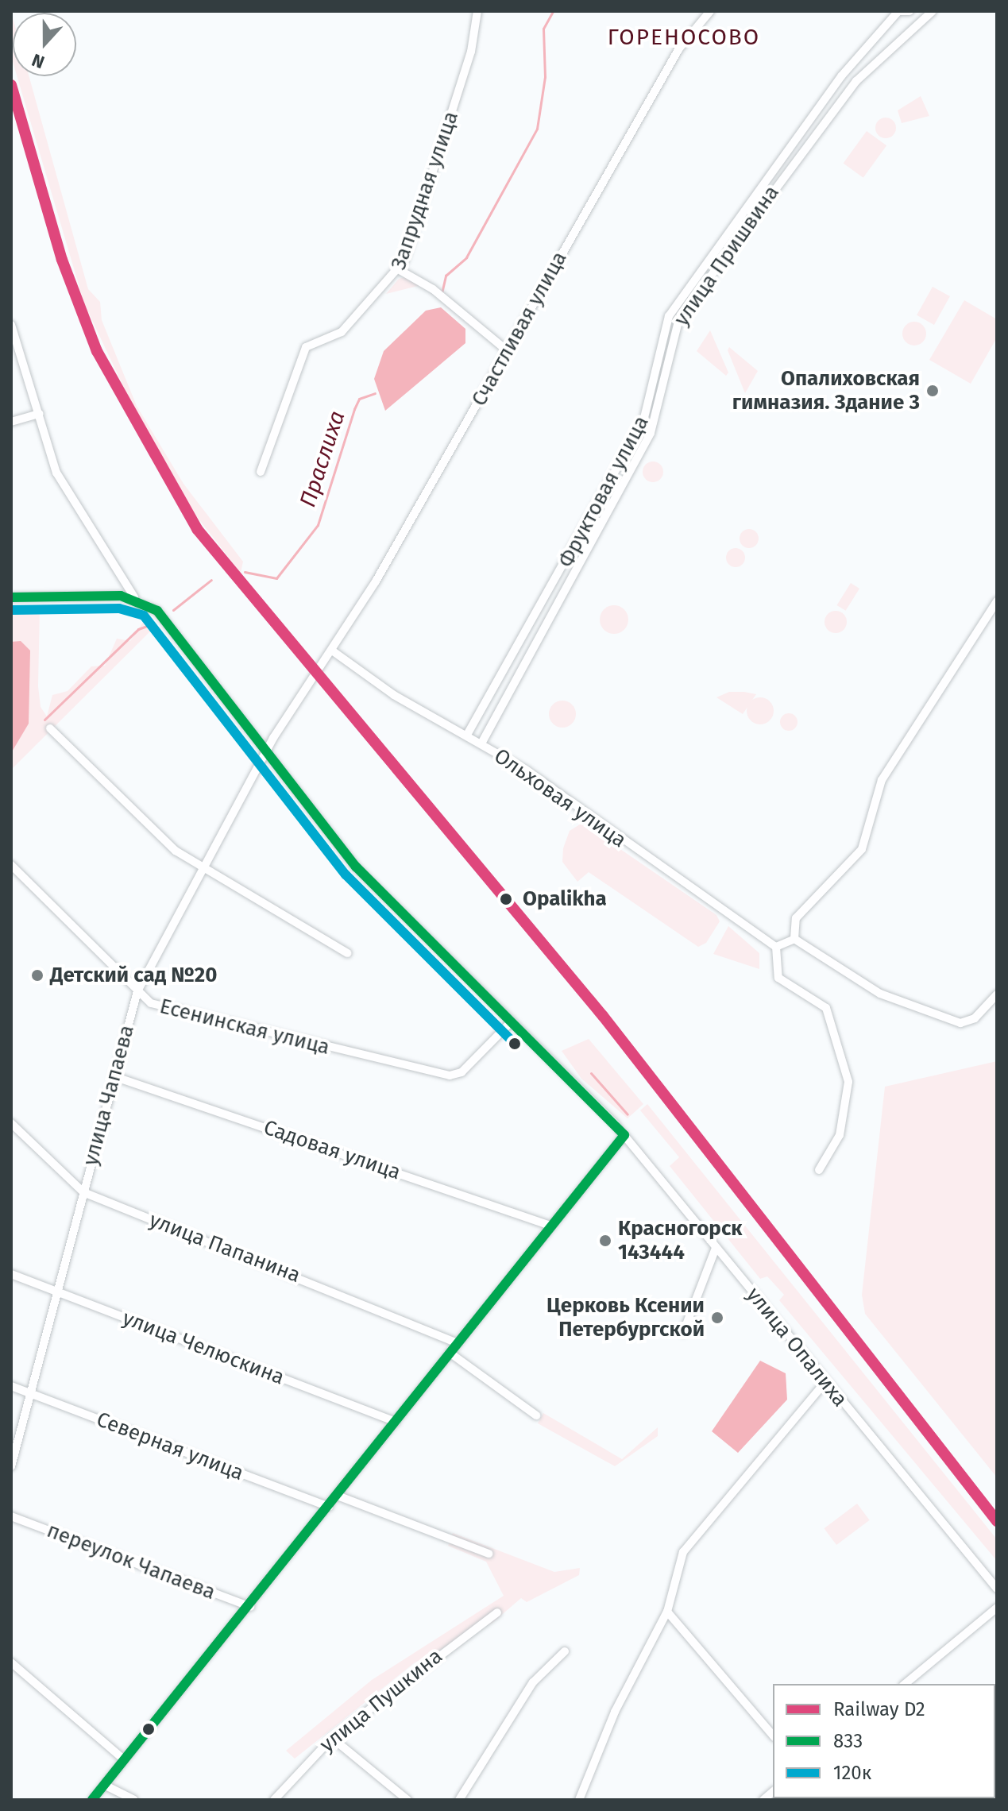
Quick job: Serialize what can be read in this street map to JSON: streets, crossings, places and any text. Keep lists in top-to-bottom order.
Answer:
{
  "streets": {
    "street": [
      "Запрудная улица",
      "улица Пришвина",
      "Счастливая улица",
      "Фруктовая улица",
      "Ольховая улица",
      "Есенинская улица",
      "улица Чапаева",
      "Садовая улица",
      "улица Папанина",
      "улица Опалиха",
      "улица Челюскина",
      "Северная улица",
      "переулок Чапаева",
      "улица Пушкина"
    ]
  },
  "crossings": [
    ["улица Пришвина", "Ольховая улица"],
    ["Счастливая улица", "Ольховая улица"],
    ["Счастливая улица", "улица Чапаева"],
    ["Счастливая улица", "улица Опалиха"],
    ["Фруктовая улица", "Ольховая улица"],
    ["Есенинская улица", "улица Чапаева"],
    ["Есенинская улица", "улица Опалиха"],
    ["улица Чапаева", "Садовая улица"],
    ["улица Чапаева", "улица Папанина"],
    ["улица Чапаева", "улица Опалиха"],
    ["улица Чапаева", "улица Челюскина"],
    ["улица Чапаева", "Северная улица"]
  ],
  "districts": ["ГОРЕНОСОВО"],
  "water": ["Праслиха"],
  "places": [
    "Опалиховская гимназия. Здание 3",
    "Opalikha",
    "Детский сад №20",
    "Красногорск 143444",
    "Церковь Ксении Петербургской"
  ],
  "lines": ["rail line D2", "transit line 833", "transit line 120к"],
  "legend": ["Railway D2", "833", "120к"],
  "north": "bottom"
}
